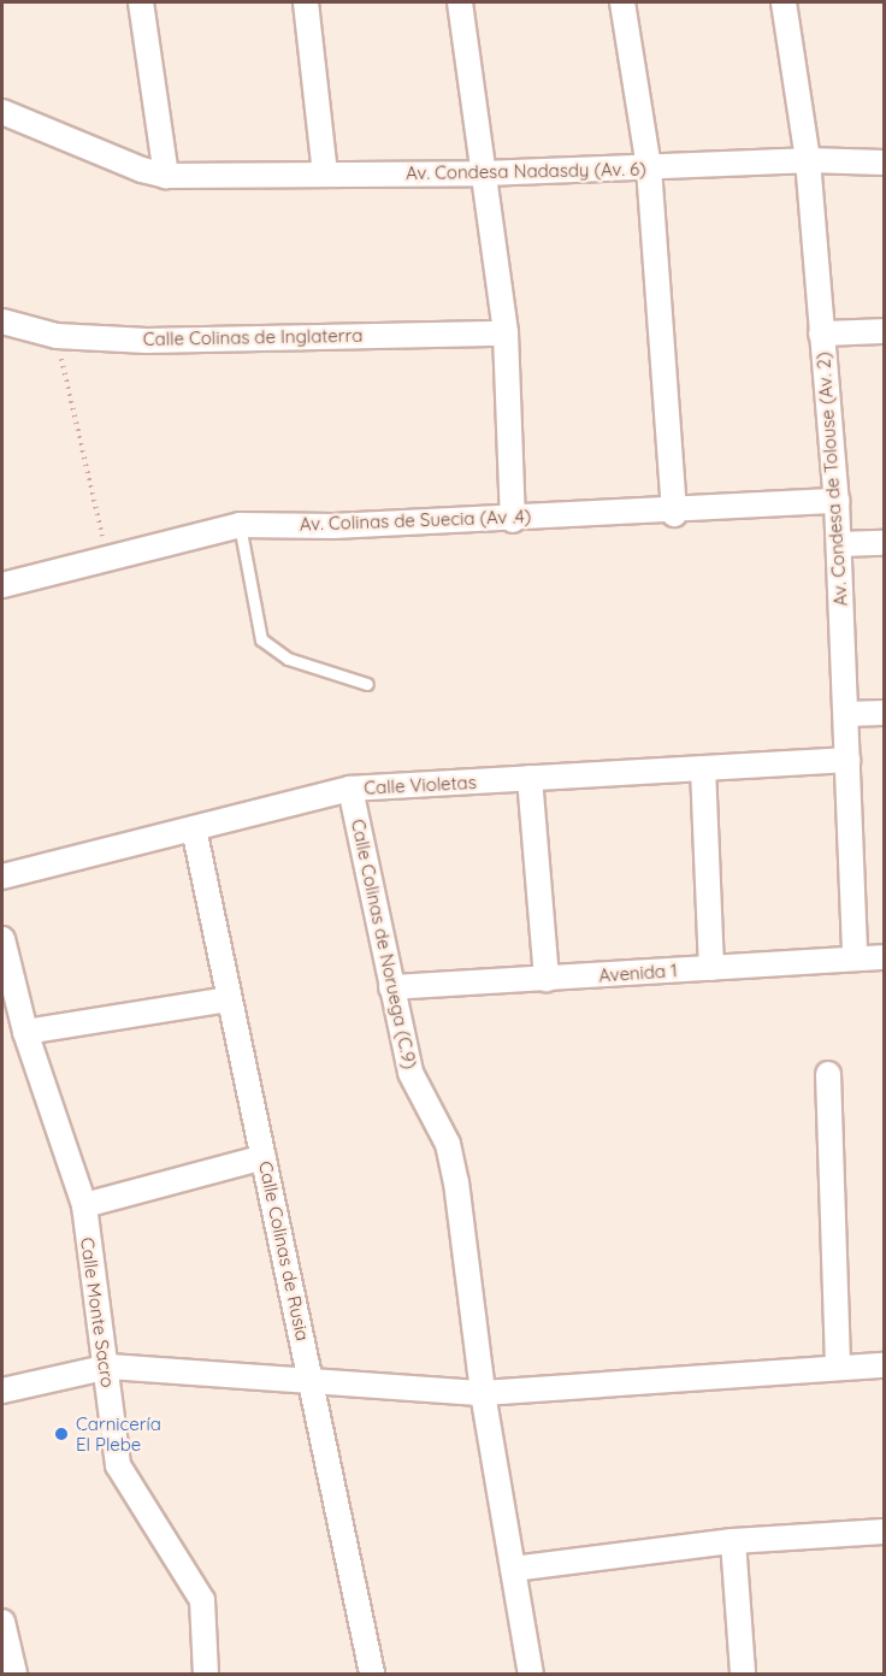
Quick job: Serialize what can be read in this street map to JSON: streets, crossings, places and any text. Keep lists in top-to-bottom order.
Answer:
{
  "streets": {
    "street": [
      "Av. Condesa Nadasdy (Av. 6)",
      "Calle Colinas de Inglaterra",
      "Av. Condesa de Tolouse (Av. 2)",
      "Av. Colinas de Suecia (Av .4)",
      "Calle Violetas",
      "Calle Colinas de Noruega (C.9)",
      "Avenida 1",
      "Calle Colinas de Rusia",
      "Calle Monte Sacro"
    ]
  },
  "crossings": [
    ["Av. Condesa Nadasdy (Av. 6)", "Av. Condesa de Tolouse (Av. 2)"],
    ["Av. Condesa de Tolouse (Av. 2)", "Av. Colinas de Suecia (Av .4)"],
    ["Av. Condesa de Tolouse (Av. 2)", "Calle Violetas"],
    ["Av. Condesa de Tolouse (Av. 2)", "Avenida 1"],
    ["Calle Violetas", "Calle Colinas de Noruega (C.9)"],
    ["Calle Violetas", "Calle Colinas de Rusia"],
    ["Calle Colinas de Noruega (C.9)", "Avenida 1"]
  ],
  "places": ["Carnicería El Plebe"]
}
